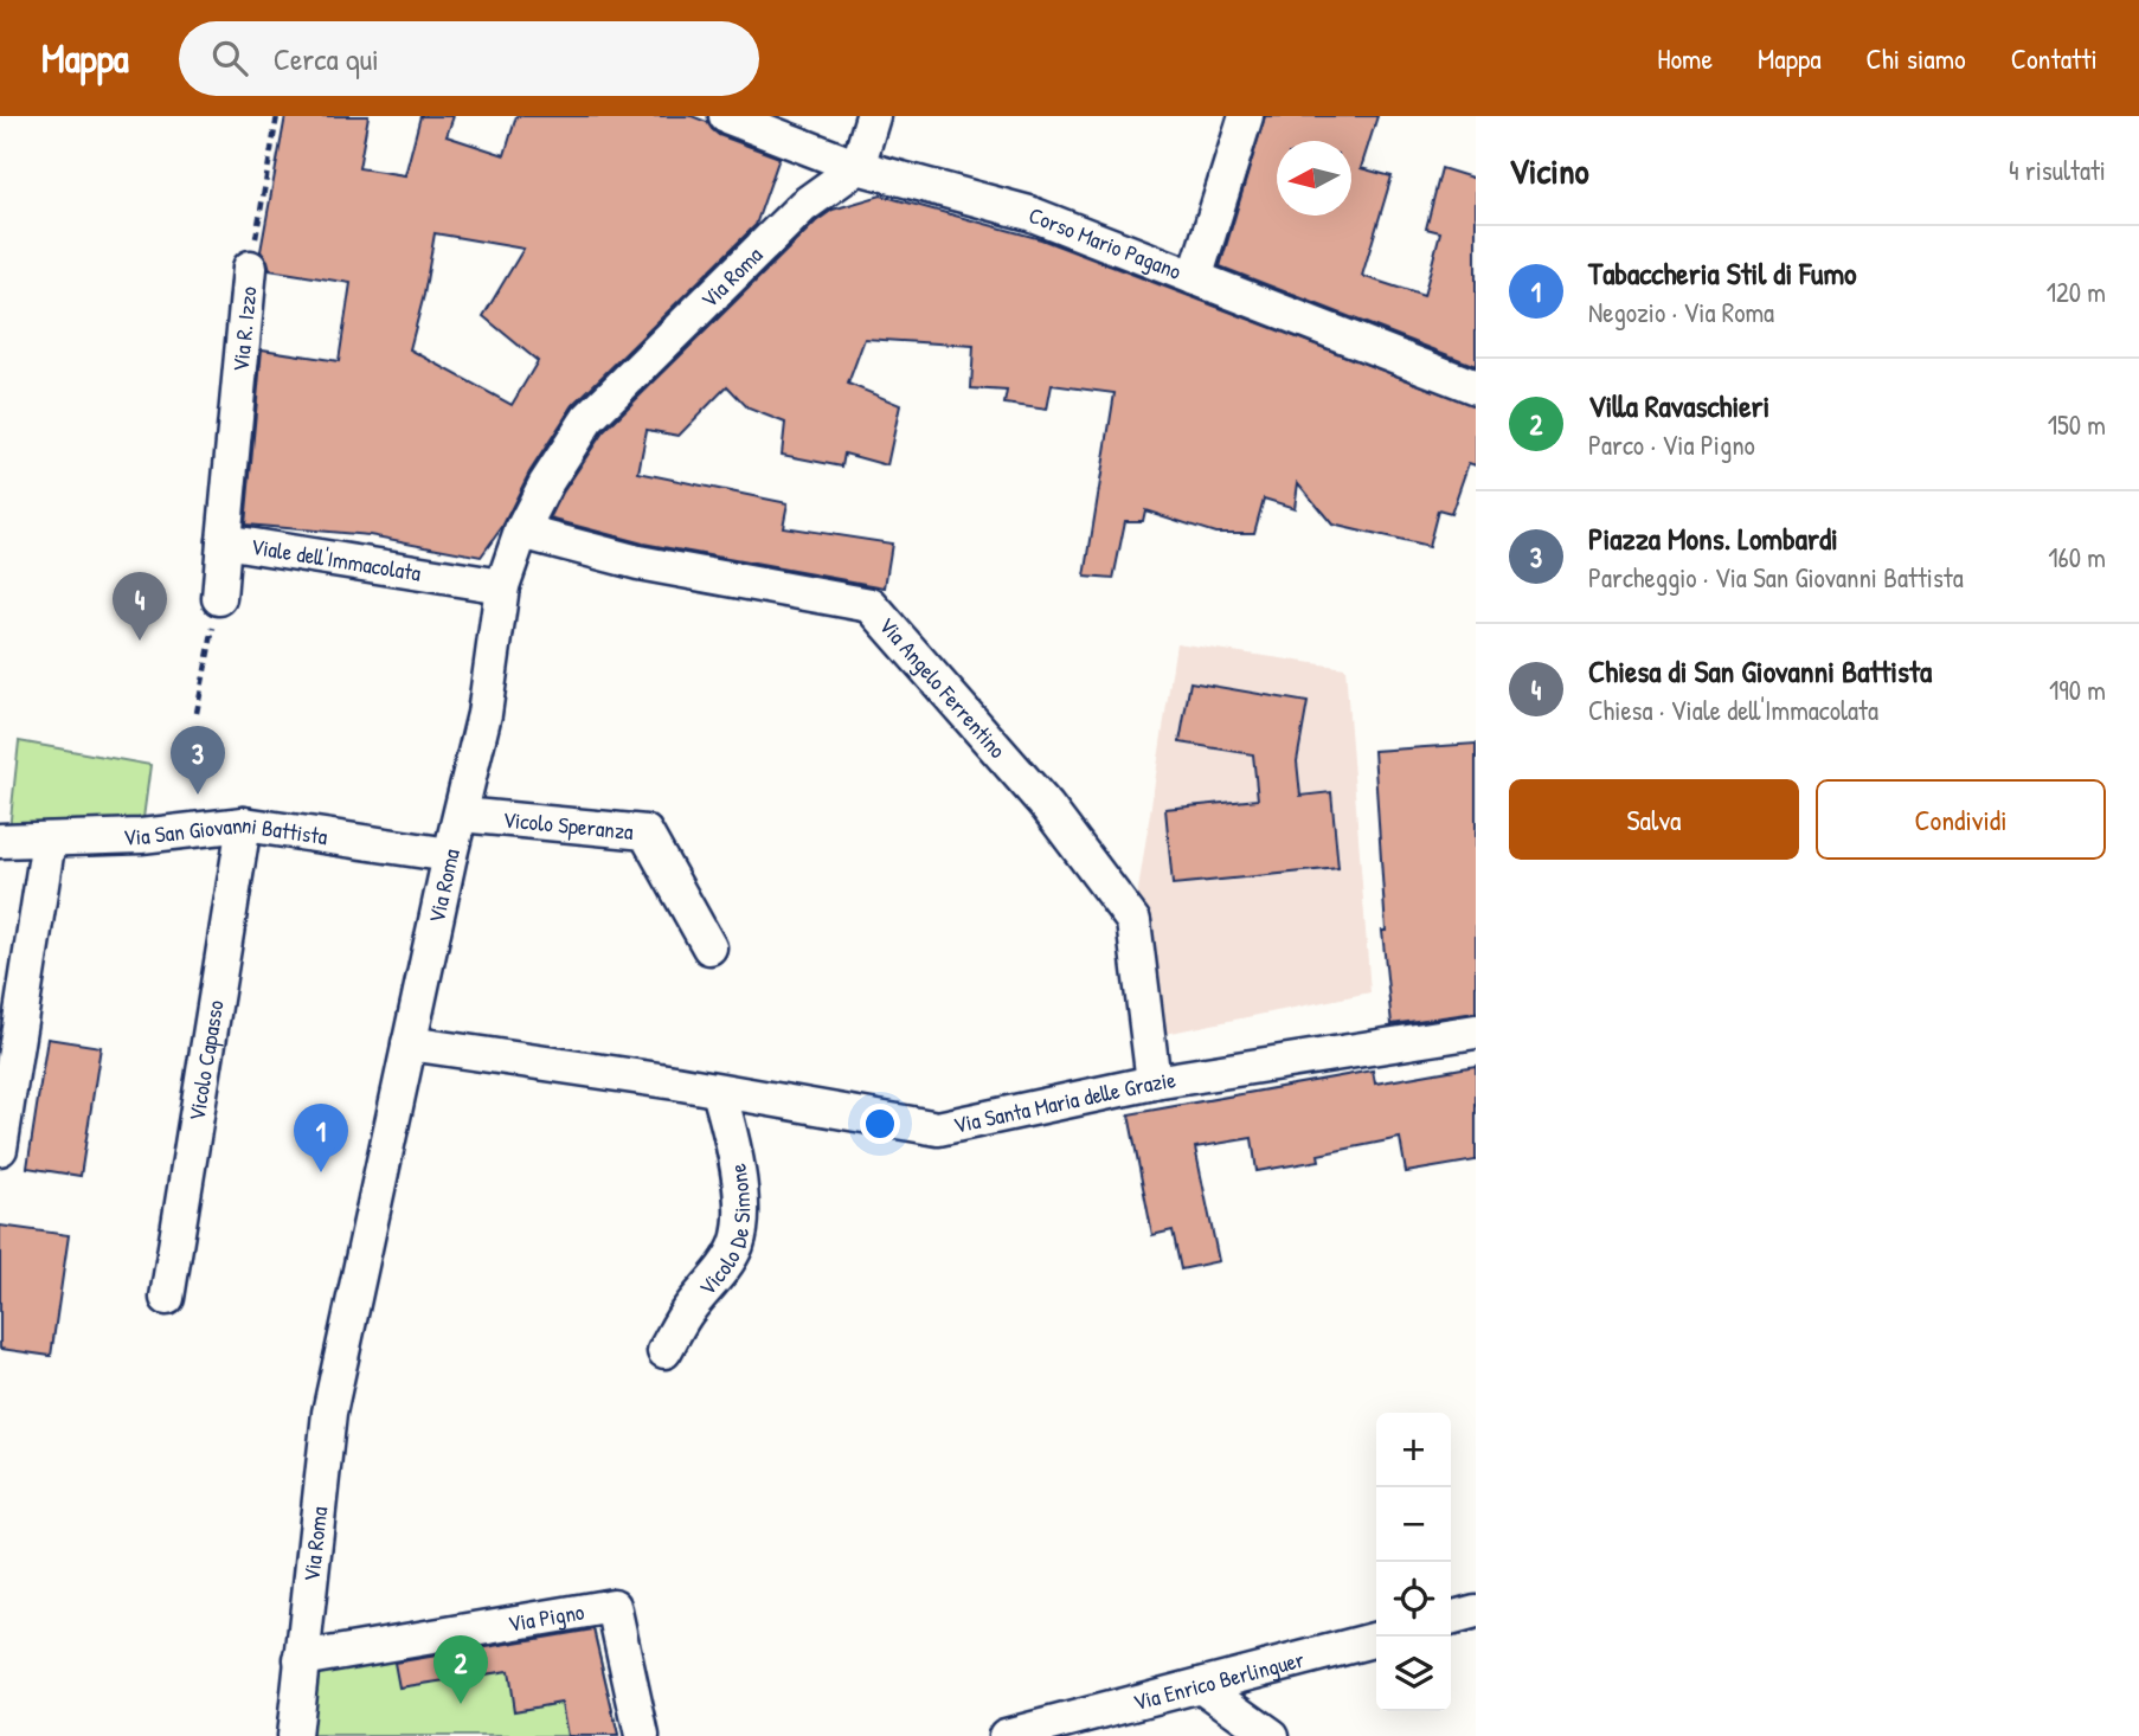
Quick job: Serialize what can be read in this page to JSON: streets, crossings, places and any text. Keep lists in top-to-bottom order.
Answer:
{
  "streets": {
    "street": [
      "Corso Mario Pagano",
      "Via Roma",
      "Via R. Izzo",
      "Viale dell'Immacolata",
      "Via Angelo Ferrentino",
      "Vicolo Speranza",
      "Via San Giovanni Battista",
      "Vicolo Capasso",
      "Via Santa Maria delle Grazie",
      "Vicolo De Simone",
      "Via Pigno",
      "Via Enrico Berlinguer"
    ]
  },
  "crossings": [
    ["Corso Mario Pagano", "Via Roma"],
    ["Via Roma", "Viale dell'Immacolata"],
    ["Via Roma", "Via Angelo Ferrentino"],
    ["Via Roma", "Vicolo Speranza"],
    ["Via Roma", "Via San Giovanni Battista"],
    ["Via Roma", "Via Santa Maria delle Grazie"],
    ["Via Roma", "Via Pigno"],
    ["Via R. Izzo", "Viale dell'Immacolata"],
    ["Via Angelo Ferrentino", "Via Santa Maria delle Grazie"],
    ["Via San Giovanni Battista", "Vicolo Capasso"],
    ["Via Santa Maria delle Grazie", "Vicolo De Simone"]
  ],
  "north": "left",
  "page": {
    "header": "Mappa",
    "search": "Cerca qui",
    "nav": [
      "Home",
      "Mappa",
      "Chi siamo",
      "Contatti"
    ],
    "heading": ["Vicino", "4 risultati"],
    "list": [
      {
        "mark": "1",
        "name": "Tabaccheria Stil di Fumo",
        "note": "Negozio · Via Roma",
        "value": "120 m"
      },
      {
        "mark": "2",
        "name": "Villa Ravaschieri",
        "note": "Parco · Via Pigno",
        "value": "150 m"
      },
      {
        "mark": "3",
        "name": "Piazza Mons. Lombardi",
        "note": "Parcheggio · Via San Giovanni Battista",
        "value": "160 m"
      },
      {
        "mark": "4",
        "name": "Chiesa di San Giovanni Battista",
        "note": "Chiesa · Viale dell'Immacolata",
        "value": "190 m"
      }
    ],
    "pins": [
      "4",
      "3",
      "1",
      "2"
    ],
    "buttons": ["Salva", "Condividi"],
    "map_buttons": ["+", "−"]
  }
}
